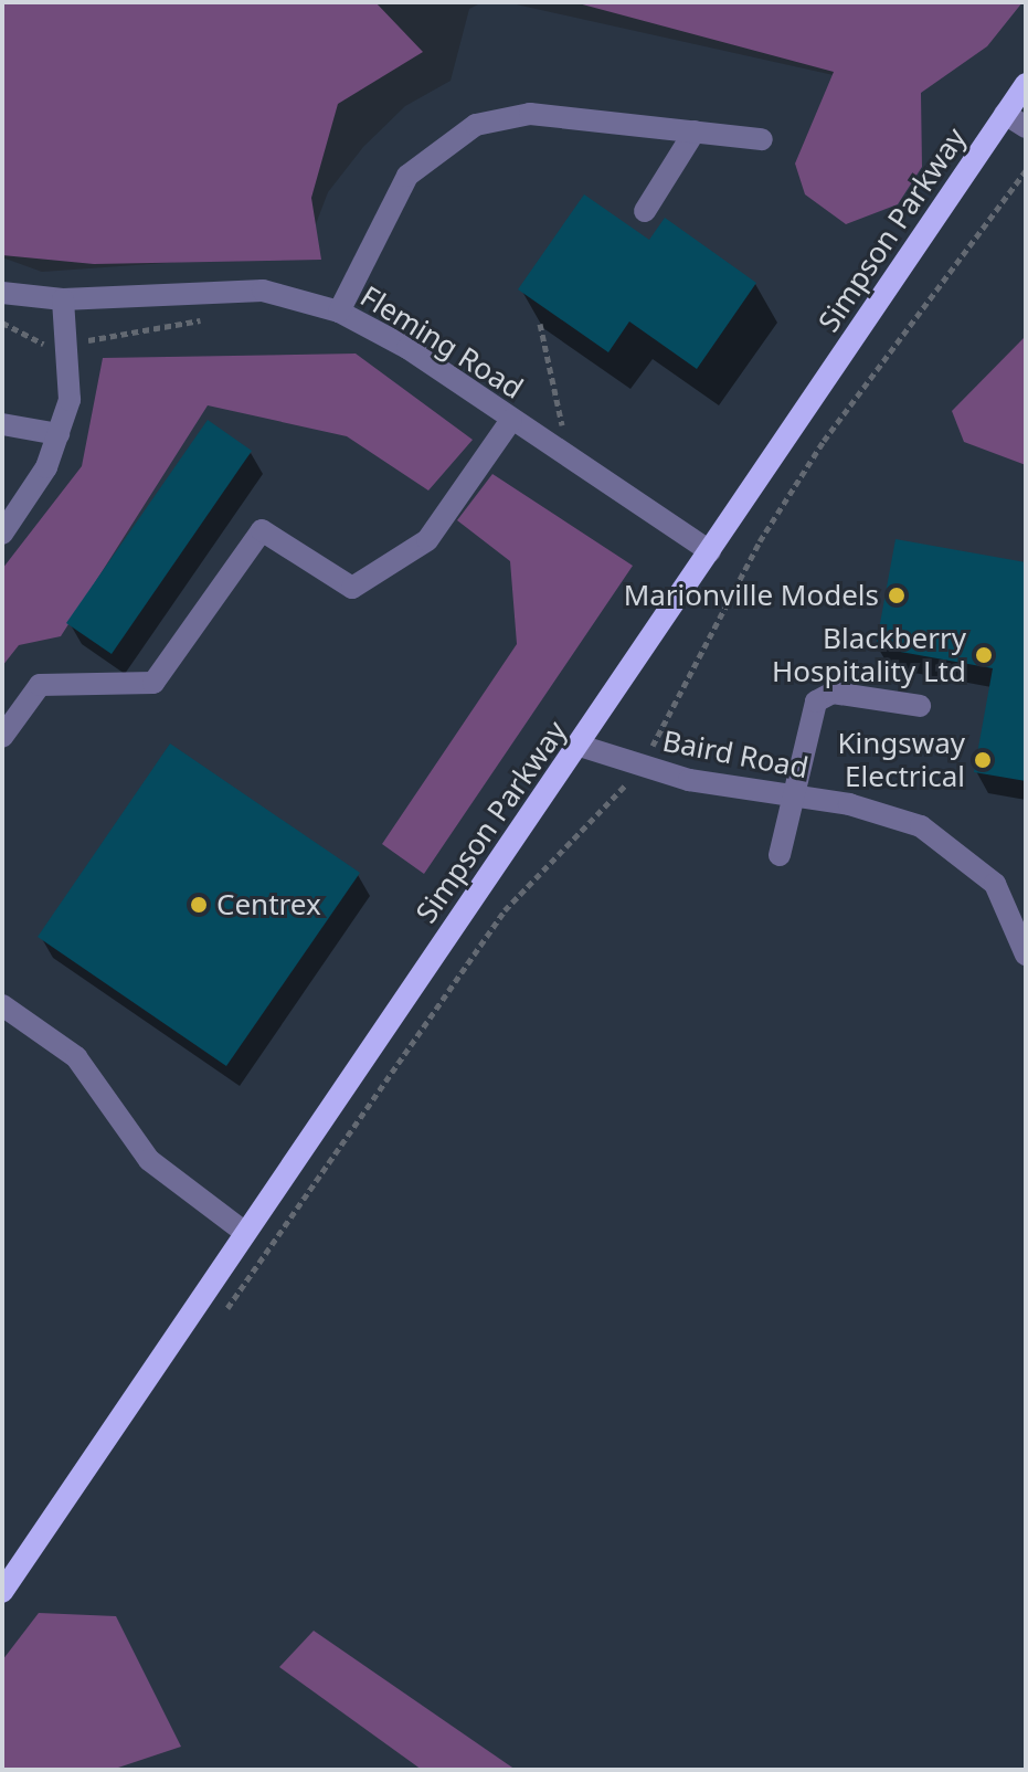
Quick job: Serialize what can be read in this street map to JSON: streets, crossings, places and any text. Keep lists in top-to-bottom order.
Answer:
{
  "streets": {
    "main road": ["Simpson Parkway"],
    "street": ["Fleming Road", "Baird Road"]
  },
  "crossings": [
    ["Simpson Parkway", "Fleming Road"],
    ["Simpson Parkway", "Baird Road"]
  ],
  "places": [
    "Marionville Models",
    "Blackberry Hospitality Ltd",
    "Kingsway Electrical",
    "Centrex"
  ]
}
